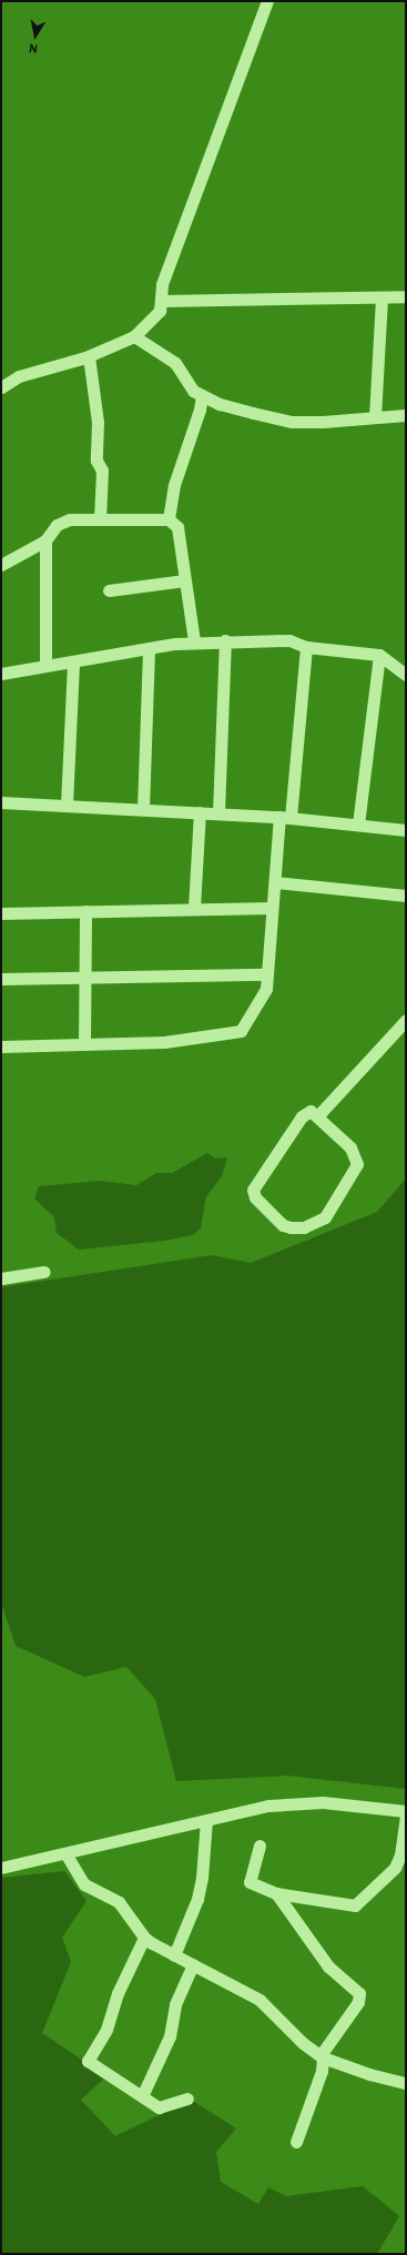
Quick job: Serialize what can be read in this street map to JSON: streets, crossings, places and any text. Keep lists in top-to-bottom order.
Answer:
{
  "north": "bottom"
}
